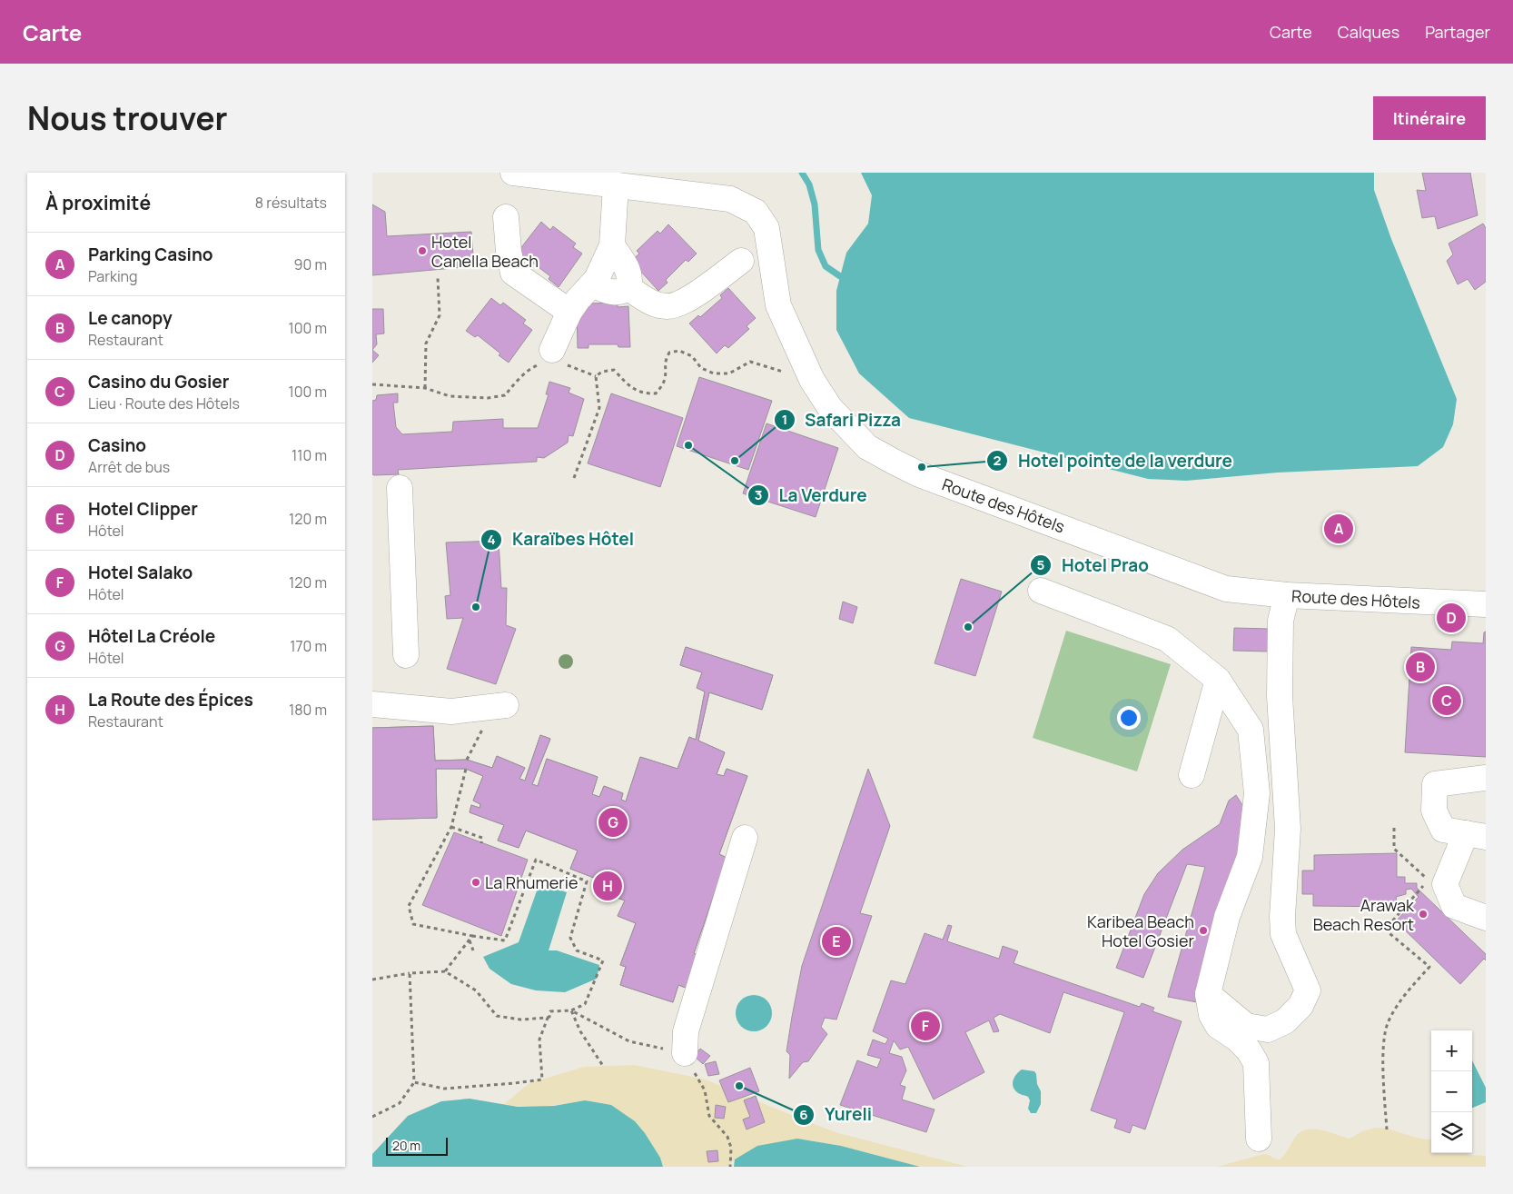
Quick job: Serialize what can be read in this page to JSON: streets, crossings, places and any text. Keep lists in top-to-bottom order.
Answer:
{
  "streets": {
    "street": ["Route des Hôtels"]
  },
  "places": [
    "Hotel Canella Beach",
    "La Verdure",
    "Safari Pizza",
    "Hotel pointe de la verdure",
    "Karaïbes Hôtel",
    "Hotel Prao",
    "La Rhumerie",
    "Arawak Beach Resort",
    "Karibea Beach Hotel Gosier",
    "Yureli"
  ],
  "scale_bar": "20 m",
  "page": {
    "header": "Carte",
    "nav": ["Carte", "Calques", "Partager"],
    "title": "Nous trouver",
    "buttons": "Itinéraire",
    "heading": ["À proximité", "8 résultats"],
    "list": [
      {
        "mark": "A",
        "name": "Parking Casino",
        "note": "Parking",
        "value": "90 m"
      },
      {
        "mark": "B",
        "name": "Le canopy",
        "note": "Restaurant",
        "value": "100 m"
      },
      {
        "mark": "C",
        "name": "Casino du Gosier",
        "note": "Lieu · Route des Hôtels",
        "value": "100 m"
      },
      {
        "mark": "D",
        "name": "Casino",
        "note": "Arrêt de bus",
        "value": "110 m"
      },
      {
        "mark": "E",
        "name": "Hotel Clipper",
        "note": "Hôtel",
        "value": "120 m"
      },
      {
        "mark": "F",
        "name": "Hotel Salako",
        "note": "Hôtel",
        "value": "120 m"
      },
      {
        "mark": "G",
        "name": "Hôtel La Créole",
        "note": "Hôtel",
        "value": "170 m"
      },
      {
        "mark": "H",
        "name": "La Route des Épices",
        "note": "Restaurant",
        "value": "180 m"
      }
    ],
    "pins": [
      "A",
      "D",
      "B",
      "C",
      "G",
      "H",
      "E",
      "F"
    ],
    "map_buttons": ["+", "−"],
    "scale": "20 m"
  }
}
